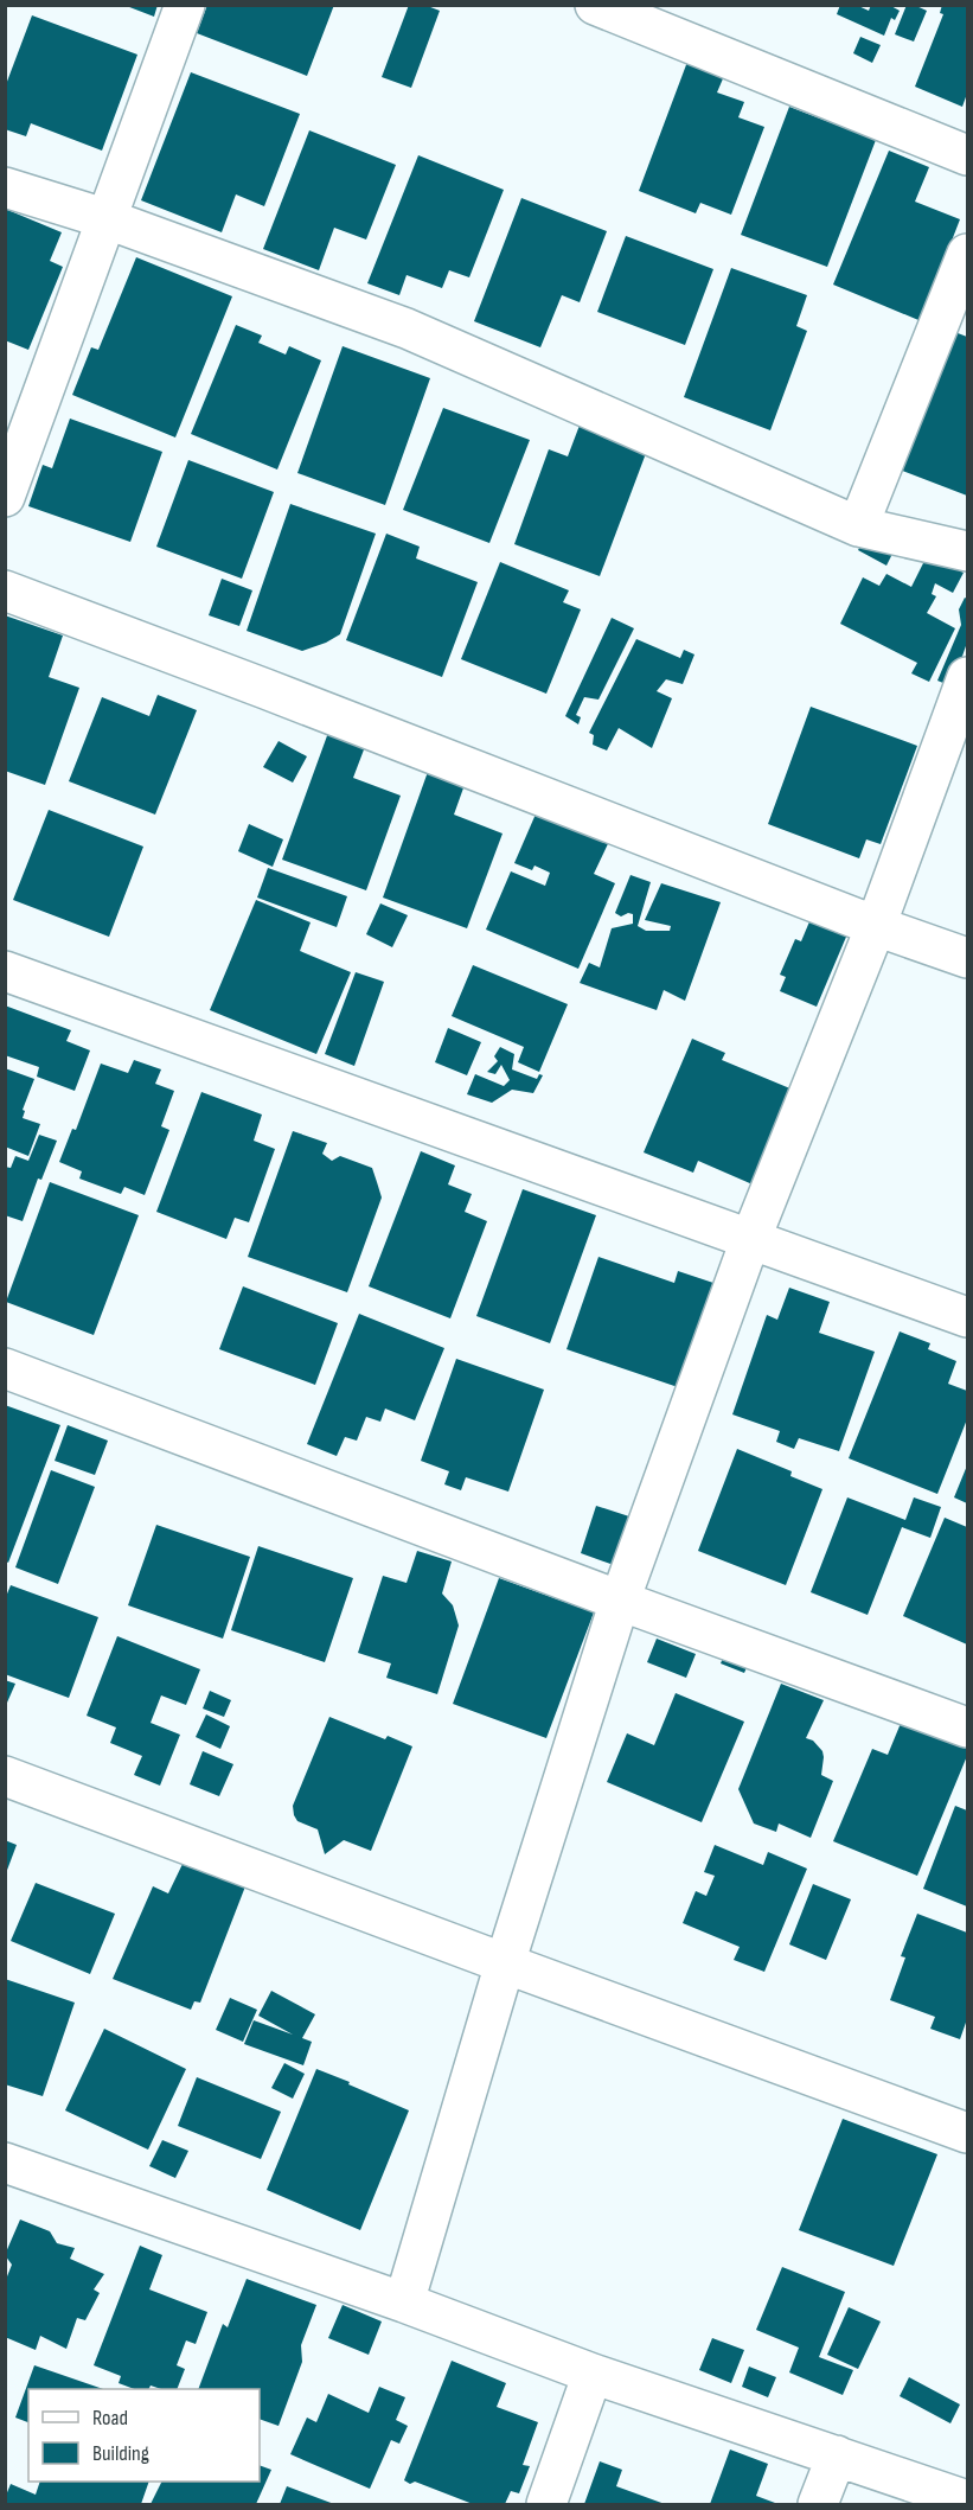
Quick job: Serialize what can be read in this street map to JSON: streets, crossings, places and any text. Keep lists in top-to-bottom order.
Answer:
{
  "legend": ["Road", "Building"]
}
